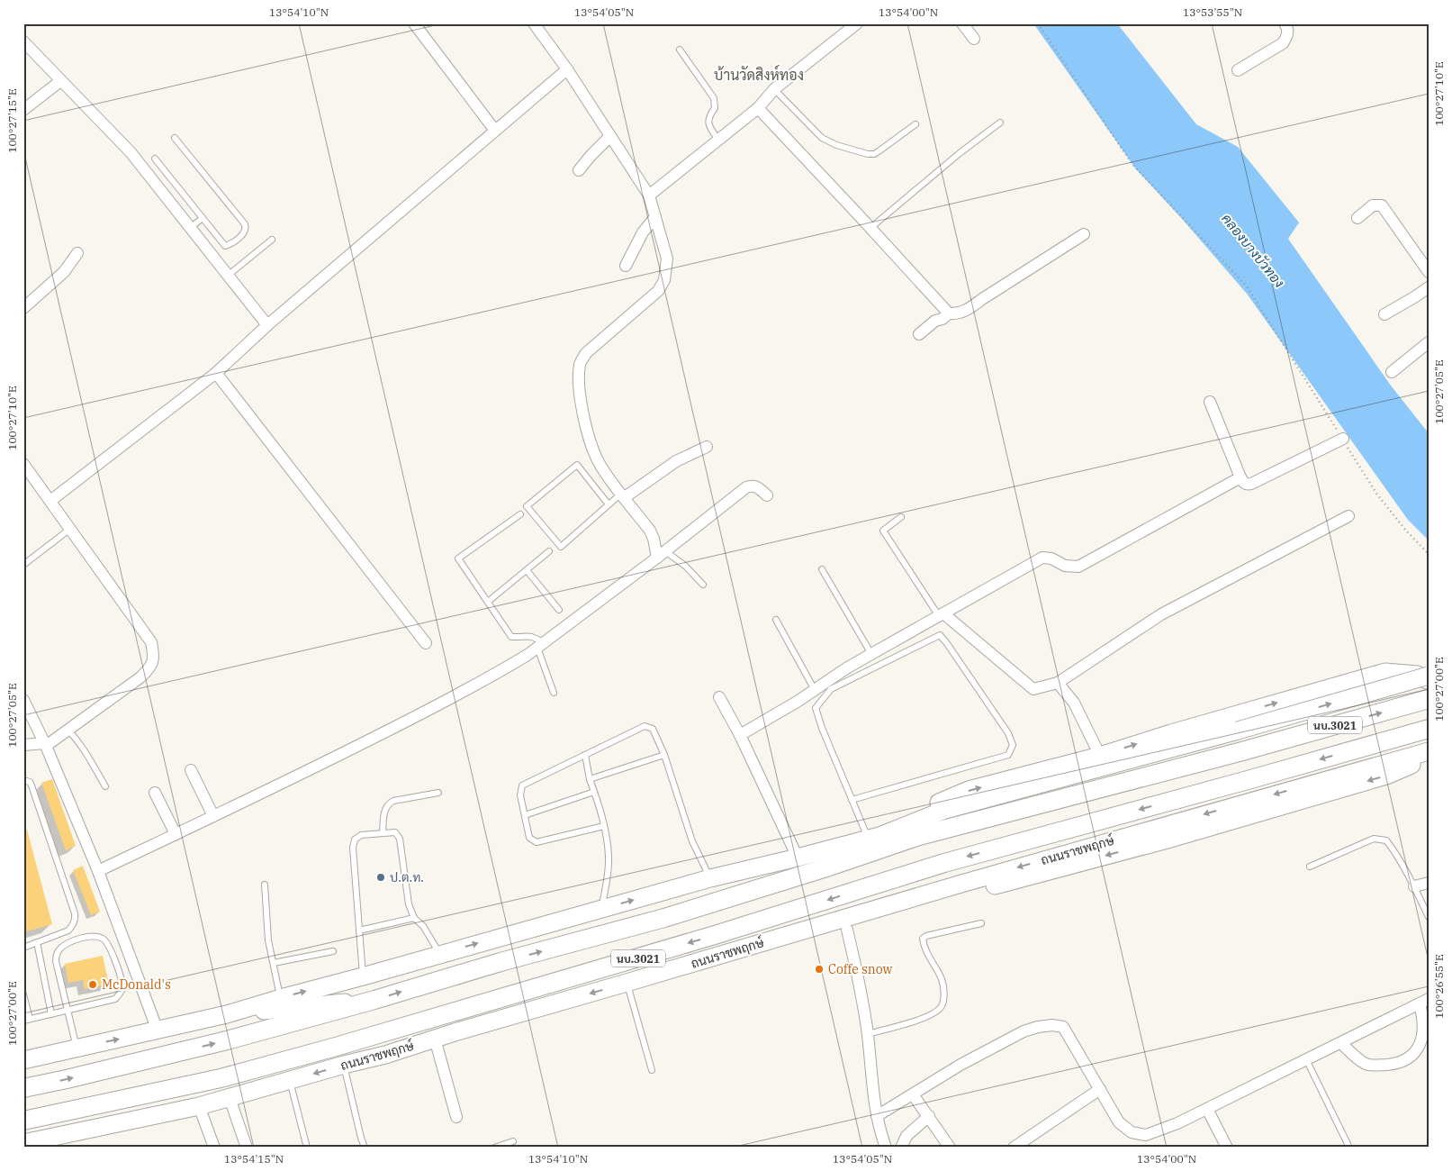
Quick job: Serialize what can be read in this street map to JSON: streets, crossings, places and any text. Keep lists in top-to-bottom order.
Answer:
{
  "streets": {
    "main road": ["นบ.3021", "ถนนราชพฤกษ์"]
  },
  "districts": ["บ้านวัดสิงห์ทอง"],
  "water": ["คลองบางบัวทอง"],
  "places": ["ป.ต.ท.", "Coffe snow", "McDonald's"],
  "coordinates": [
    "13°54'10\"N",
    "13°54'05\"N",
    "13°54'00\"N",
    "13°53'55\"N",
    "100°27'10\"E",
    "100°27'15\"E",
    "100°27'05\"E",
    "100°27'00\"E",
    "100°26'55\"E",
    "13°54'15\"N"
  ]
}
